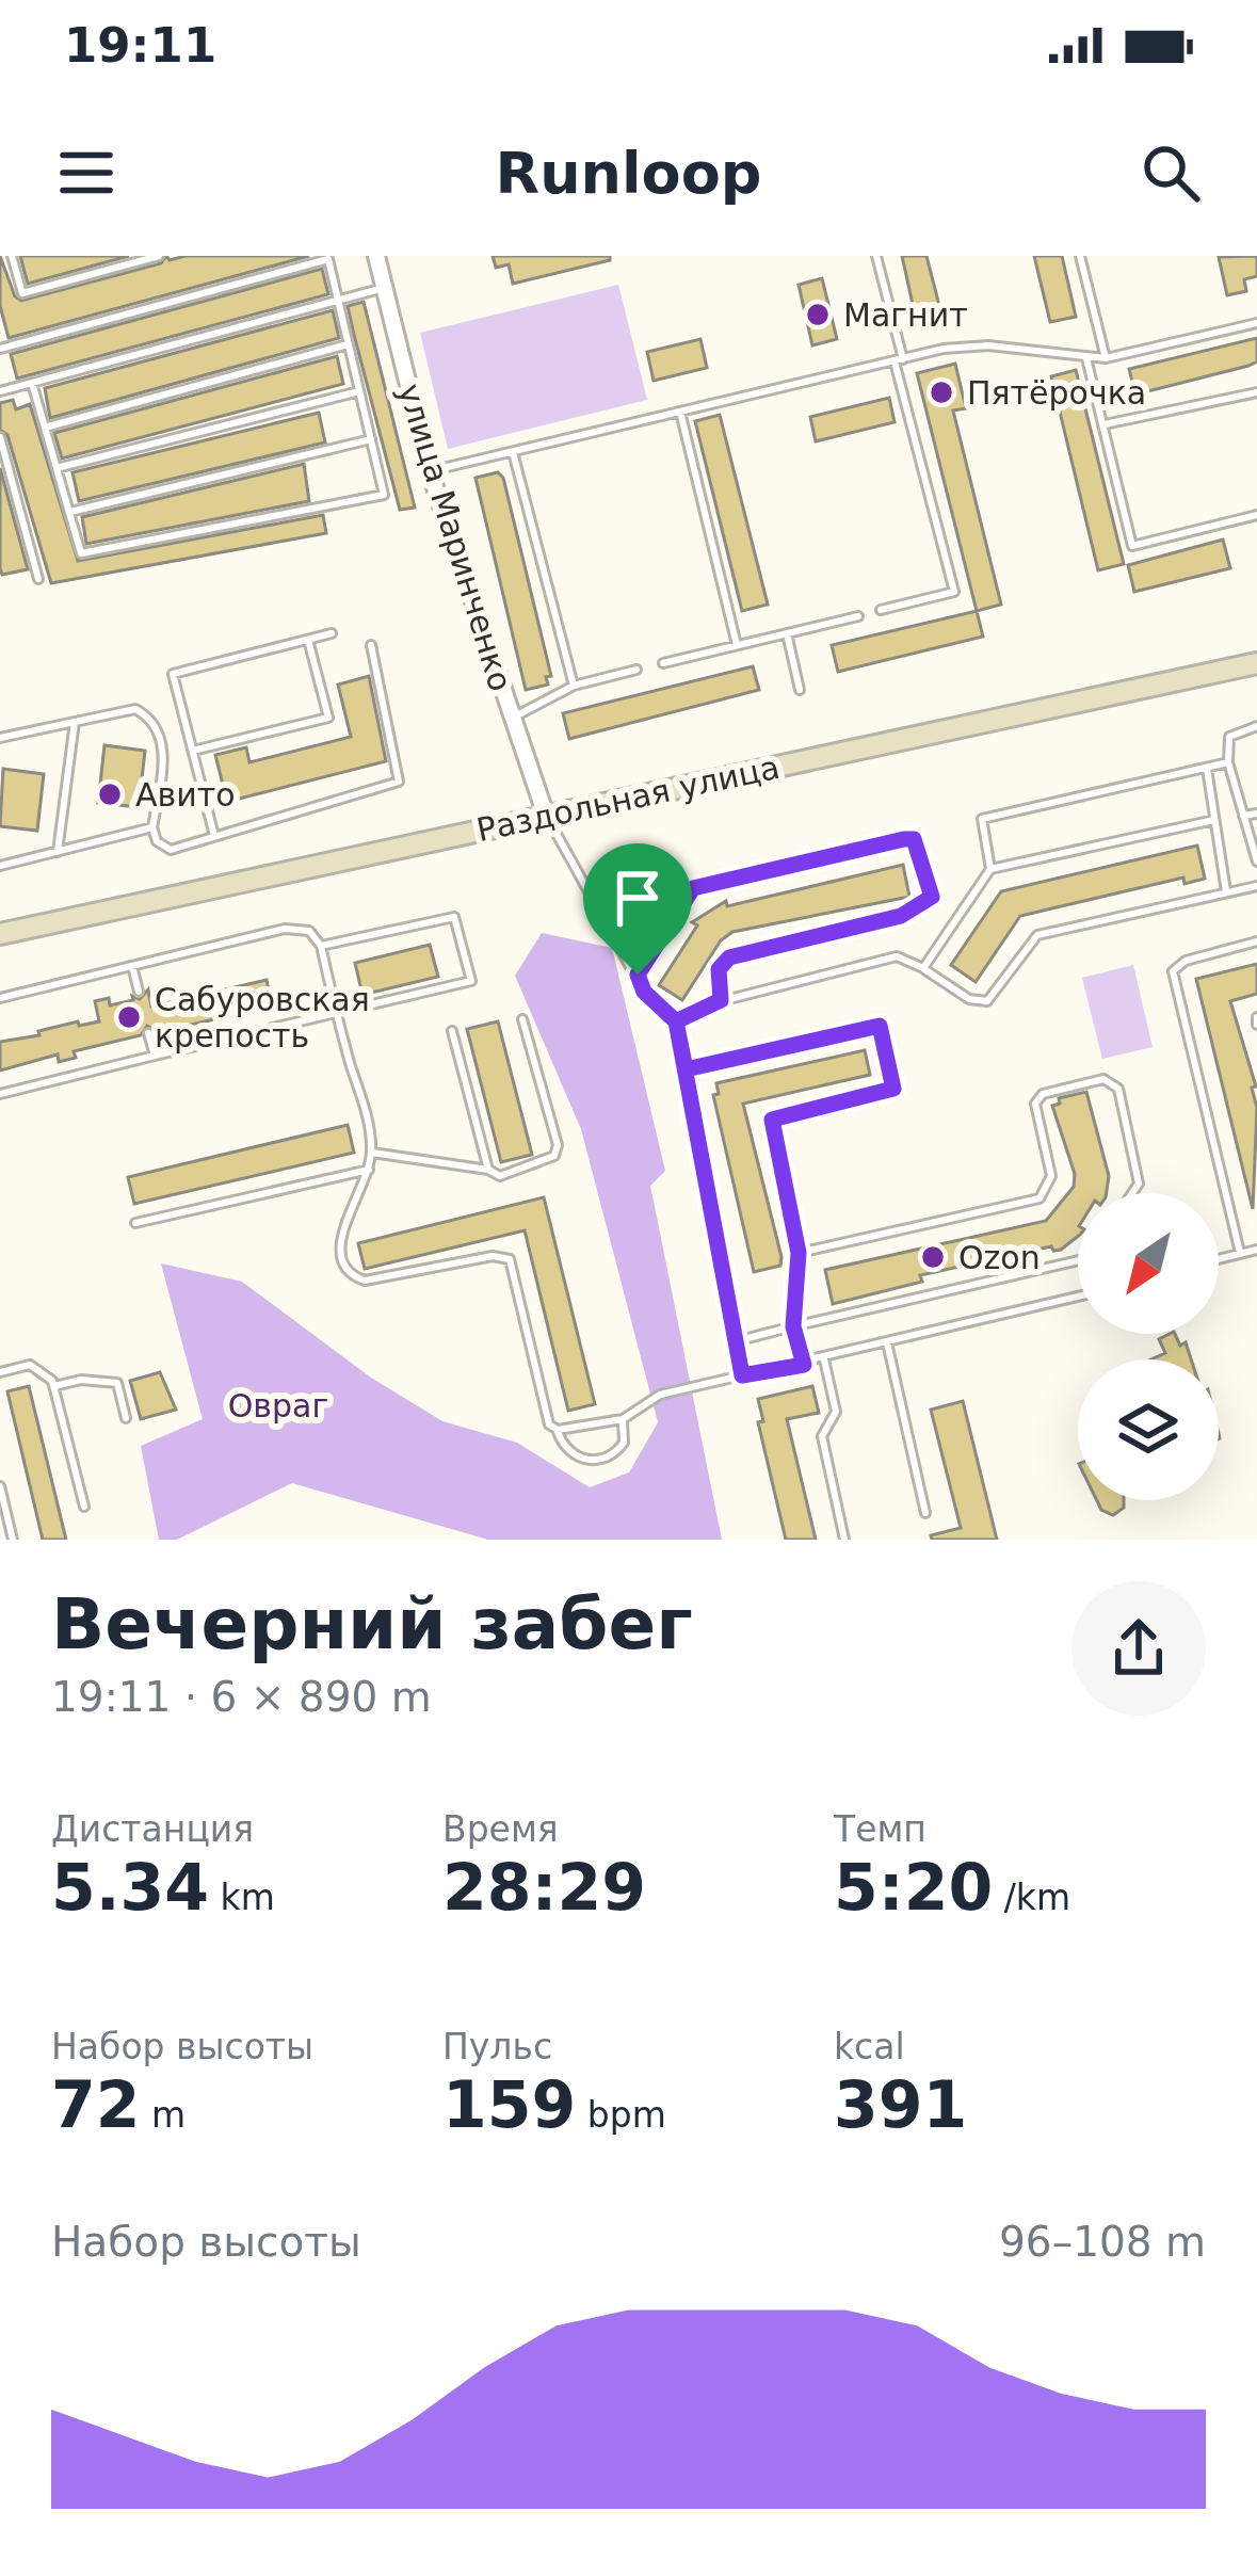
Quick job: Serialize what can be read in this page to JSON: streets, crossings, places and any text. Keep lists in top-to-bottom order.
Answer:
{
  "streets": {
    "main road": ["Раздольная улица"],
    "street": ["улица Маринченко"]
  },
  "crossings": [
    ["улица Маринченко", "Раздольная улица"]
  ],
  "parks": ["Овраг"],
  "places": [
    "Магнит",
    "Пятёрочка",
    "Авито",
    "Сабуровская крепость",
    "Ozon"
  ],
  "north": "bottom left",
  "page": {
    "status": "19:11",
    "header": "Runloop",
    "heading": ["Вечерний забег", "19:11 · 6 × 890 m"],
    "stats": [
      ["Дистанция", "5.34 km"],
      ["Время", "28:29"],
      ["Темп", "5:20 /km"],
      ["Набор высоты", "72 m"],
      ["Пульс", "159 bpm"],
      ["kcal", "391"]
    ],
    "chart": ["Набор высоты", "96–108 m"]
  }
}
